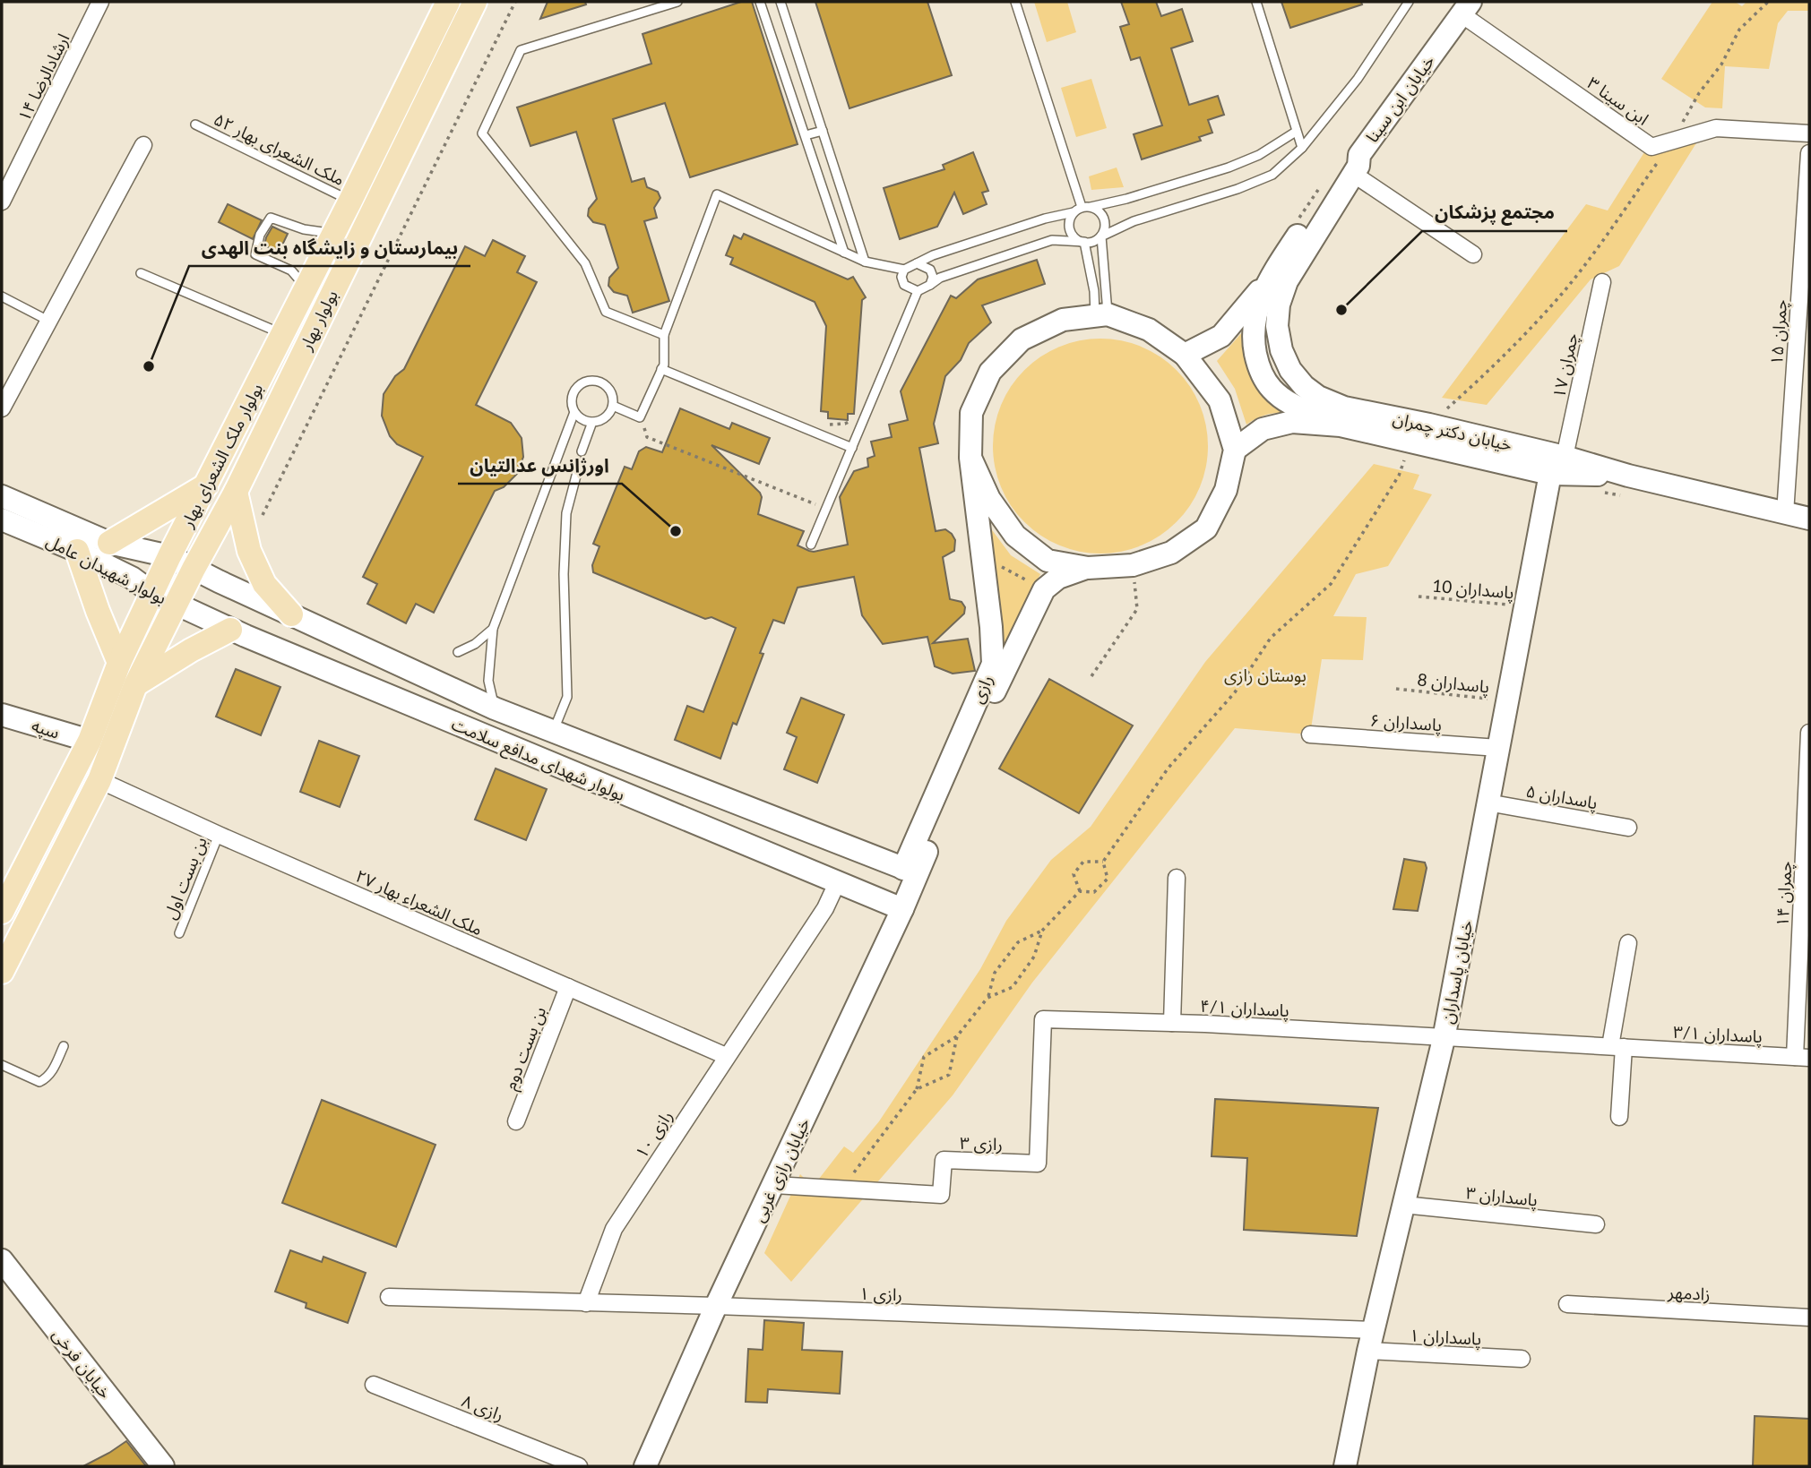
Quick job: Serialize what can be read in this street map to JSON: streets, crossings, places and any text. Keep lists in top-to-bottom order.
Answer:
{
  "streets": {
    "main road": [
      "خیابان ابن سینا",
      "بولوار بهار",
      "خیابان دکتر چمران",
      "بولوار ملک الشعرای بهار",
      "بولوار شهیدان عامل",
      "رازی",
      "سپه",
      "بولوار شهدای مدافع سلامت",
      "خیابان پاسداران",
      "خیابان رازی غربی",
      "خیابان فرخی"
    ],
    "street": [
      "ارشادالرضا ۱۴",
      "ابن سینا ۳",
      "چمران ۱۵",
      "چمران ۱۷",
      "پاسداران ۶",
      "پاسداران ۵",
      "چمران ۱۴",
      "ملک الشعراء بهار ۲۷",
      "پاسداران ۴/۱",
      "پاسداران ۳/۱",
      "بن بست دوم",
      "رازی ۱۰",
      "رازی ۳",
      "پاسداران ۳",
      "زادمهر",
      "رازی ۱",
      "پاسداران ۱",
      "رازی ۸"
    ],
    "lane": ["ملک الشعرای بهار ۵۲", "بن بست اول"],
    "path": ["پاسداران 10", "پاسداران 8"]
  },
  "crossings": [
    ["خیابان ابن سینا", "ابن سینا ۳"],
    ["خیابان ابن سینا", "خیابان دکتر چمران"],
    ["ملک الشعرای بهار ۵۲", "بولوار ملک الشعرای بهار"],
    ["بولوار بهار", "بولوار شهیدان عامل"],
    ["بولوار بهار", "بولوار شهدای مدافع سلامت"],
    ["چمران ۱۵", "خیابان دکتر چمران"],
    ["چمران ۱۷", "خیابان دکتر چمران"],
    ["چمران ۱۷", "خیابان پاسداران"],
    ["خیابان دکتر چمران", "خیابان پاسداران"],
    ["بولوار ملک الشعرای بهار", "بولوار شهیدان عامل"],
    ["بولوار ملک الشعرای بهار", "سپه"],
    ["بولوار شهیدان عامل", "بولوار شهدای مدافع سلامت"],
    ["پاسداران 10", "خیابان پاسداران"],
    ["پاسداران 8", "خیابان پاسداران"],
    ["رازی", "بولوار شهدای مدافع سلامت"],
    ["رازی", "خیابان رازی غربی"],
    ["پاسداران ۶", "خیابان پاسداران"],
    ["بولوار شهدای مدافع سلامت", "رازی ۱۰"],
    ["بولوار شهدای مدافع سلامت", "خیابان رازی غربی"],
    ["پاسداران ۵", "خیابان پاسداران"],
    ["بن بست اول", "ملک الشعراء بهار ۲۷"],
    ["چمران ۱۴", "پاسداران ۳/۱"],
    ["ملک الشعراء بهار ۲۷", "بن بست دوم"],
    ["ملک الشعراء بهار ۲۷", "رازی ۱۰"],
    ["خیابان پاسداران", "پاسداران ۴/۱"],
    ["خیابان پاسداران", "پاسداران ۳/۱"],
    ["خیابان پاسداران", "پاسداران ۳"],
    ["خیابان پاسداران", "رازی ۱"],
    ["خیابان پاسداران", "پاسداران ۱"],
    ["پاسداران ۴/۱", "پاسداران ۳/۱"],
    ["پاسداران ۴/۱", "رازی ۳"],
    ["رازی ۳", "خیابان رازی غربی"],
    ["خیابان رازی غربی", "رازی ۱"],
    ["رازی ۱", "پاسداران ۱"]
  ],
  "parks": ["بوستان رازی"],
  "places": ["مجتمع پزشکان", "بیمارستان و زایشگاه بنت الهدی", "اورژانس عدالتیان"]
}
